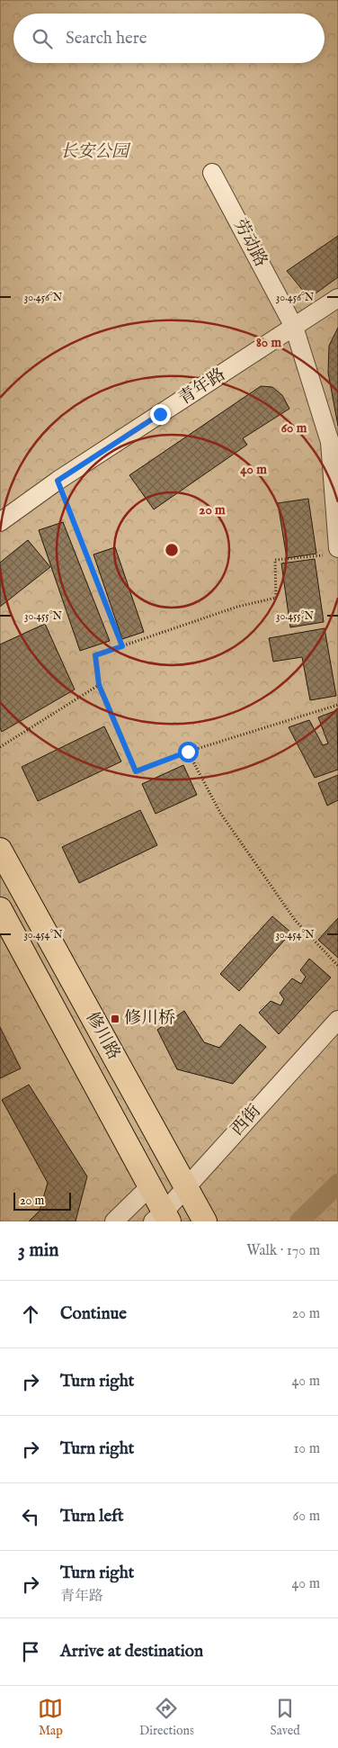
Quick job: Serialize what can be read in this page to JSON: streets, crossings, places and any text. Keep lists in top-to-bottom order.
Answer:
{
  "streets": {
    "main road": ["修川路"],
    "street": ["劳动路", "青年路", "西街"]
  },
  "crossings": [
    ["劳动路", "青年路"],
    ["修川路", "西街"]
  ],
  "parks": ["长安公园"],
  "places": {
    "transit": ["修川桥"]
  },
  "scale_bar": "20 m",
  "page": {
    "search": "Search here",
    "scale": "20 m",
    "heading": ["3 min", "Walk · 170 m"],
    "list": [
      ["Continue", "20 m"],
      ["Turn right", "40 m"],
      ["Turn right", "10 m"],
      ["Turn left", "60 m"],
      ["Turn right", "青年路", "40 m"],
      "Arrive at destination"
    ],
    "nav": ["Map", "Directions", "Saved"]
  },
  "coordinates": ["30.456°N", "30.455°N", "30.454°N"],
  "rings": [
    "80 m",
    "60 m",
    "40 m",
    "20 m"
  ]
}
